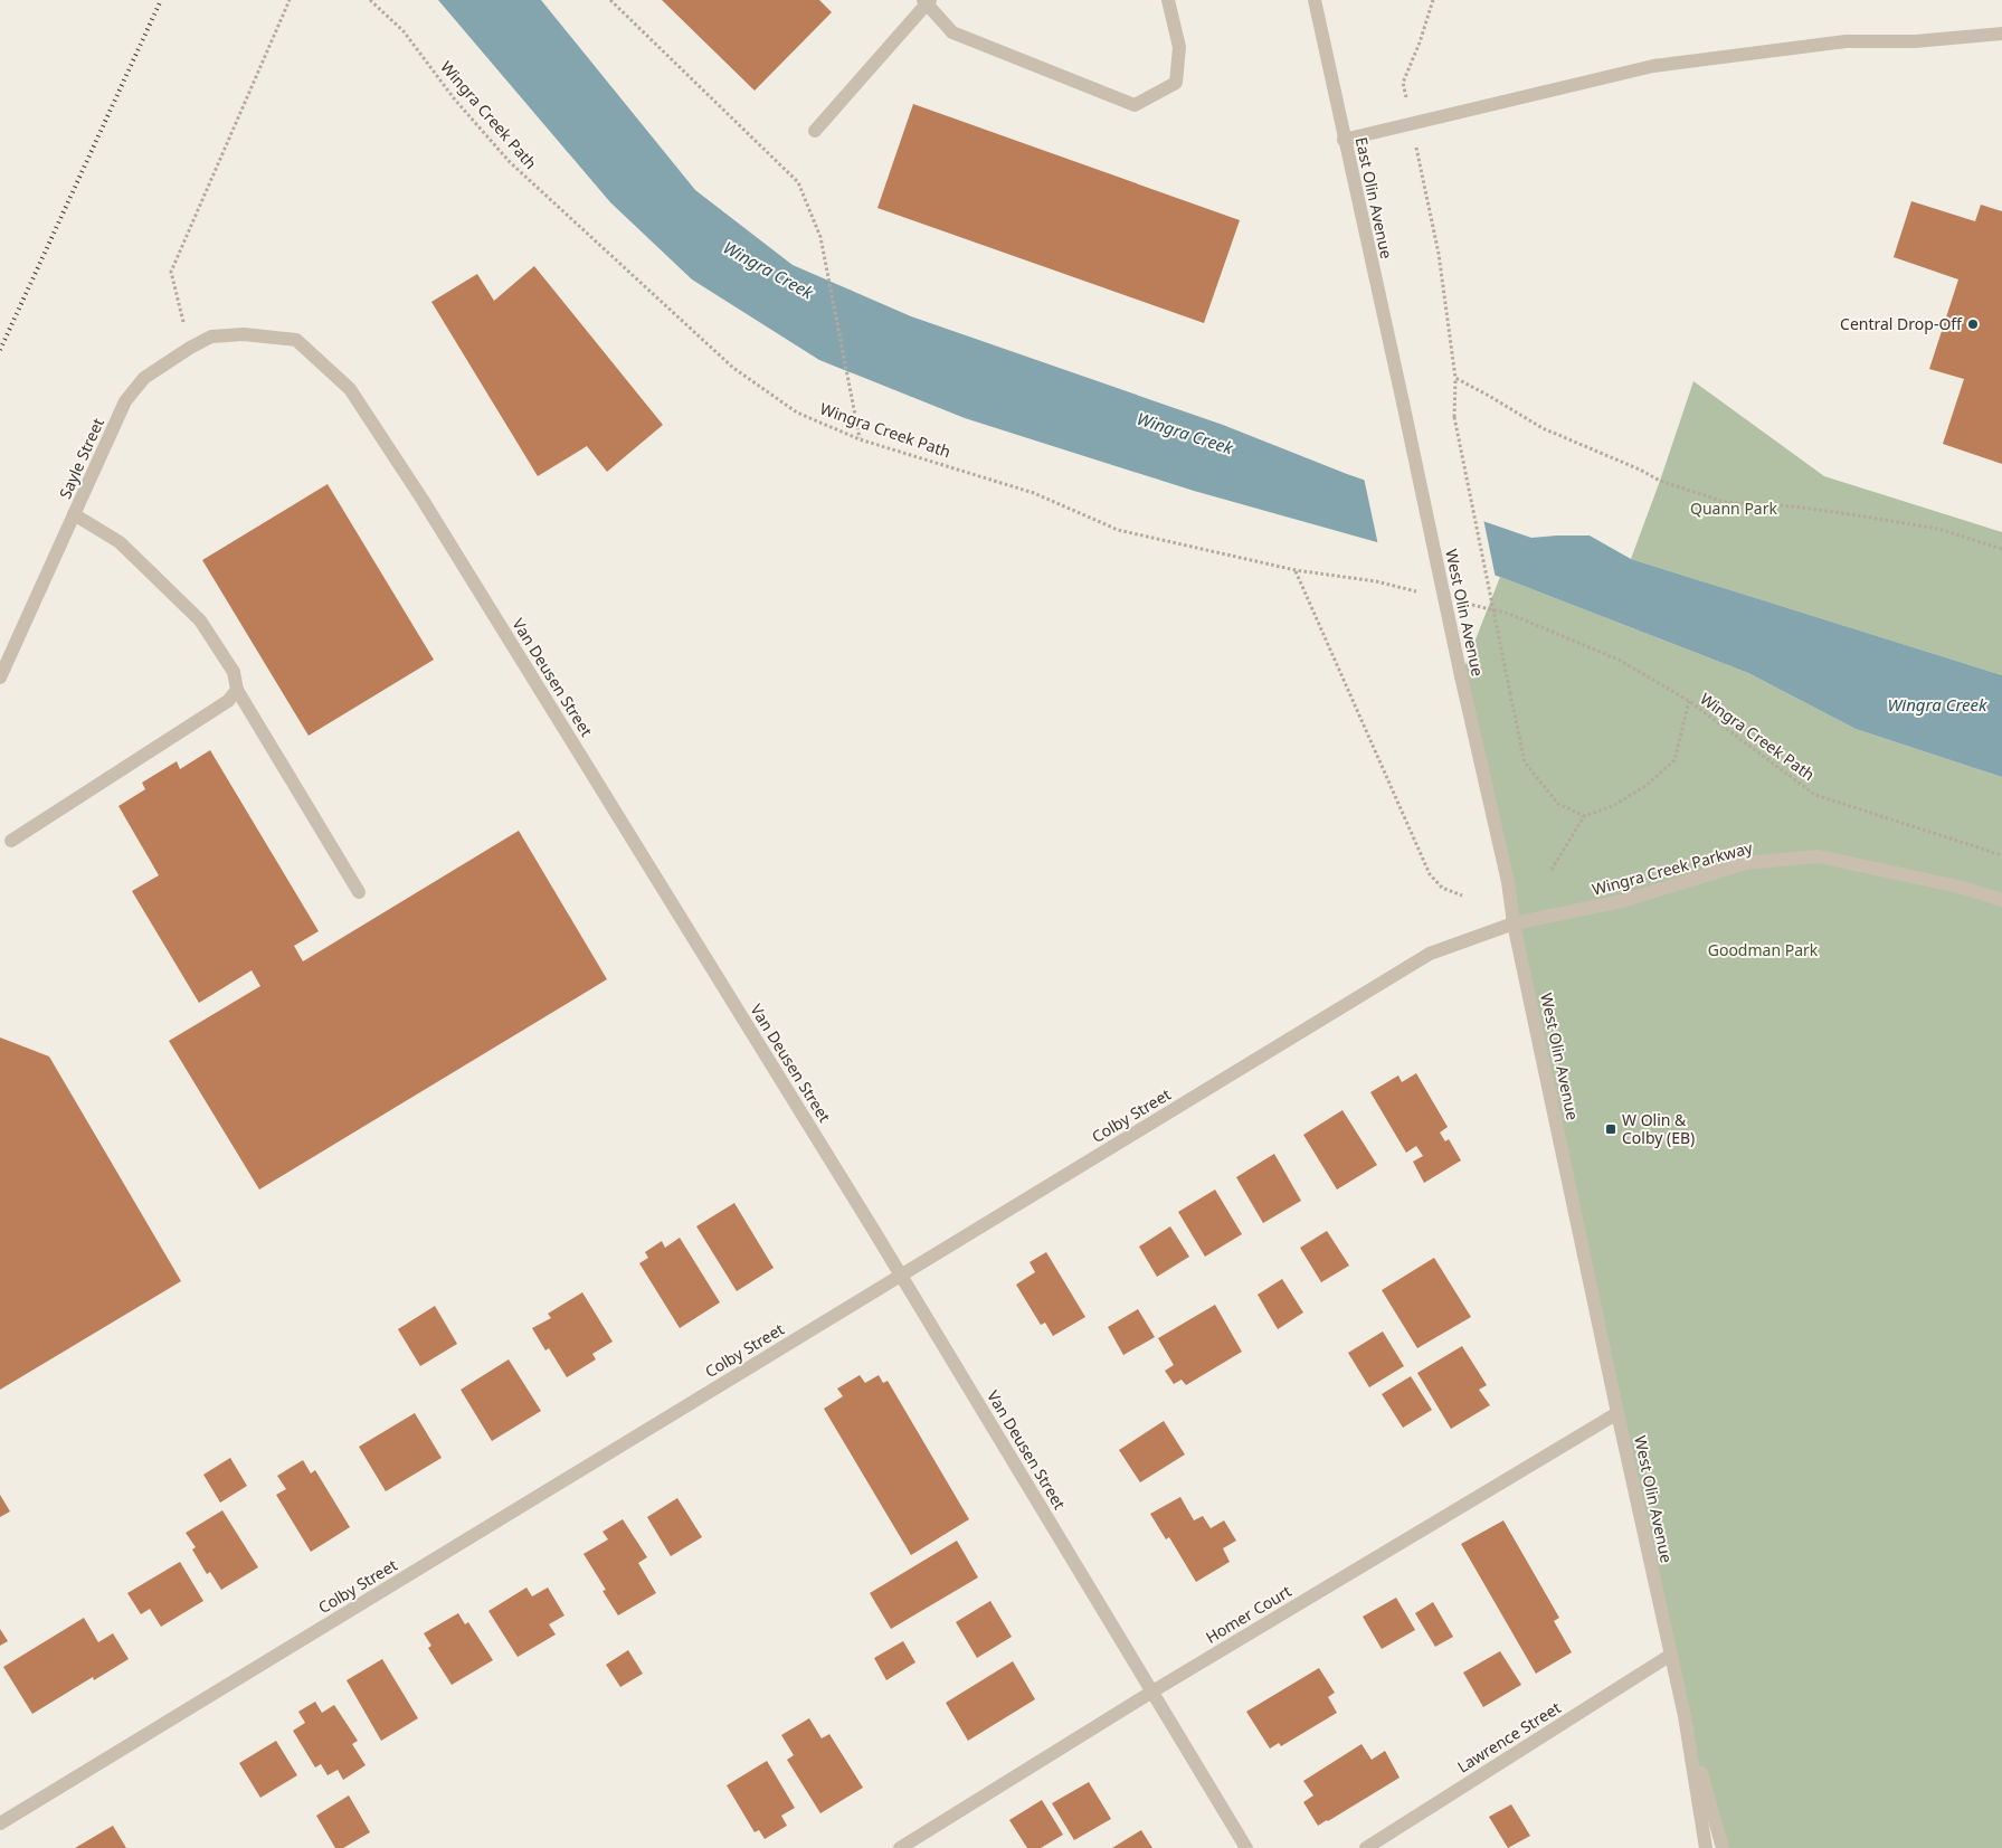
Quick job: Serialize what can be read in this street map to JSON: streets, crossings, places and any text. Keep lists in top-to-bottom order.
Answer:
{
  "streets": {
    "street": [
      "East Olin Avenue",
      "Sayle Street",
      "West Olin Avenue",
      "Van Deusen Street",
      "Wingra Creek Parkway",
      "Colby Street",
      "Homer Court",
      "Lawrence Street"
    ],
    "path": ["Wingra Creek Path"]
  },
  "crossings": [
    ["East Olin Avenue", "West Olin Avenue"],
    ["Sayle Street", "Van Deusen Street"],
    ["West Olin Avenue", "Wingra Creek Parkway"],
    ["West Olin Avenue", "Colby Street"],
    ["West Olin Avenue", "Homer Court"],
    ["West Olin Avenue", "Lawrence Street"],
    ["Van Deusen Street", "Colby Street"],
    ["Van Deusen Street", "Homer Court"],
    ["Wingra Creek Parkway", "Colby Street"]
  ],
  "water": ["Wingra Creek"],
  "parks": ["Quann Park", "Goodman Park"],
  "places": {
    "other": ["Central Drop-Off"],
    "transit": ["W Olin & Colby (EB)"]
  }
}
